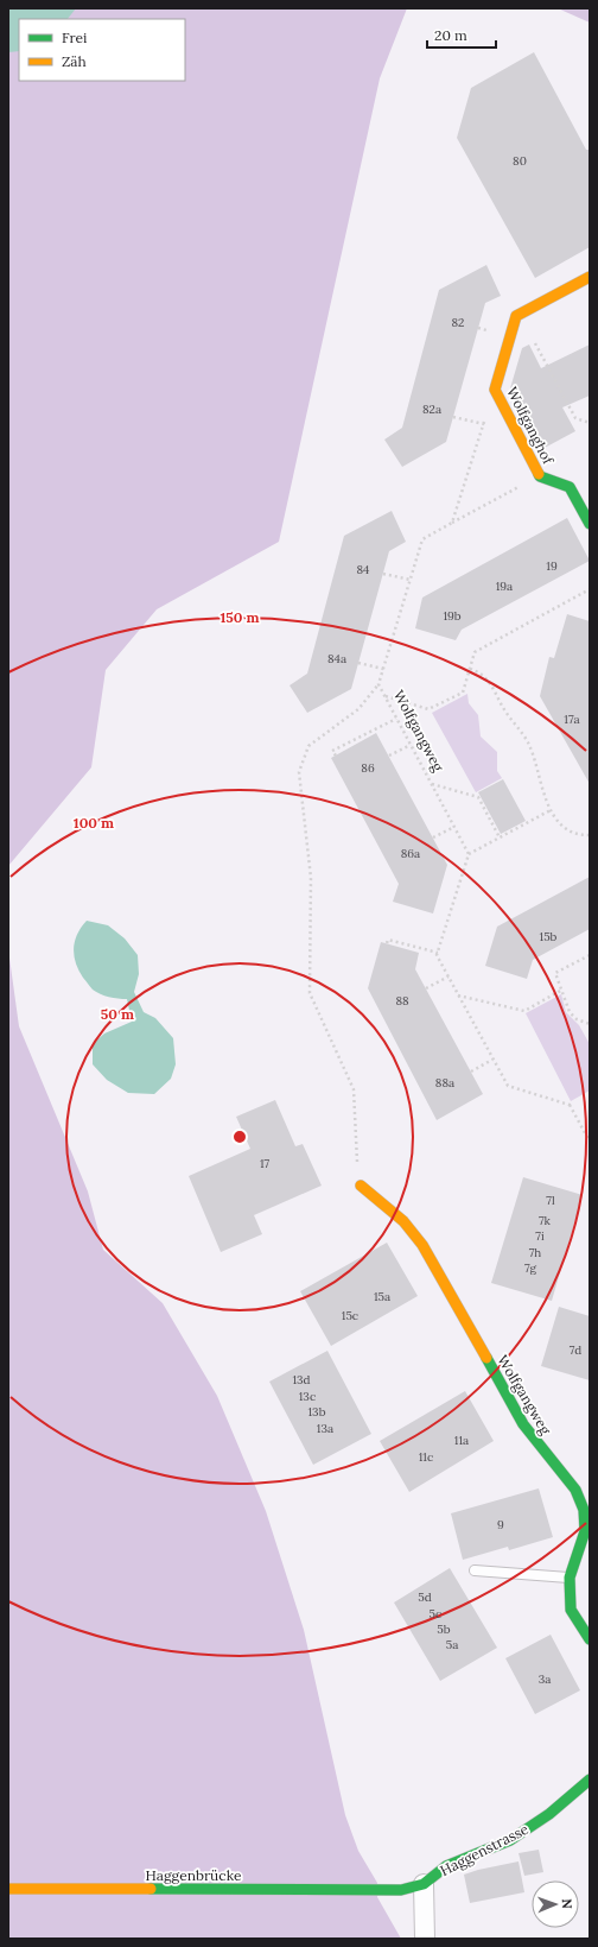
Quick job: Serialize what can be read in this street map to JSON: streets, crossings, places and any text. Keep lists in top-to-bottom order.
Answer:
{
  "streets": {
    "street": [
      "Wolfganghof",
      "Wolfgangweg",
      "Haggenstrasse",
      "Haggenbrücke"
    ]
  },
  "crossings": [
    ["Wolfganghof", "Wolfgangweg"],
    ["Haggenstrasse", "Haggenbrücke"]
  ],
  "house_numbers": [
    "80",
    "82",
    "82a",
    "19",
    "84",
    "19a",
    "19b",
    "84a",
    "17a",
    "86",
    "86a",
    "15b",
    "88",
    "88a",
    "17",
    "7l",
    "7k",
    "7i",
    "7h",
    "7g",
    "15a",
    "15c",
    "7d",
    "13d",
    "13c",
    "13b",
    "13a",
    "11a",
    "11c",
    "9",
    "5d",
    "5c",
    "5b",
    "5a",
    "3a"
  ],
  "legend": ["Frei", "Zäh"],
  "scale_bar": "20 m",
  "north": "right",
  "rings": ["150 m", "100 m", "50 m"]
}
